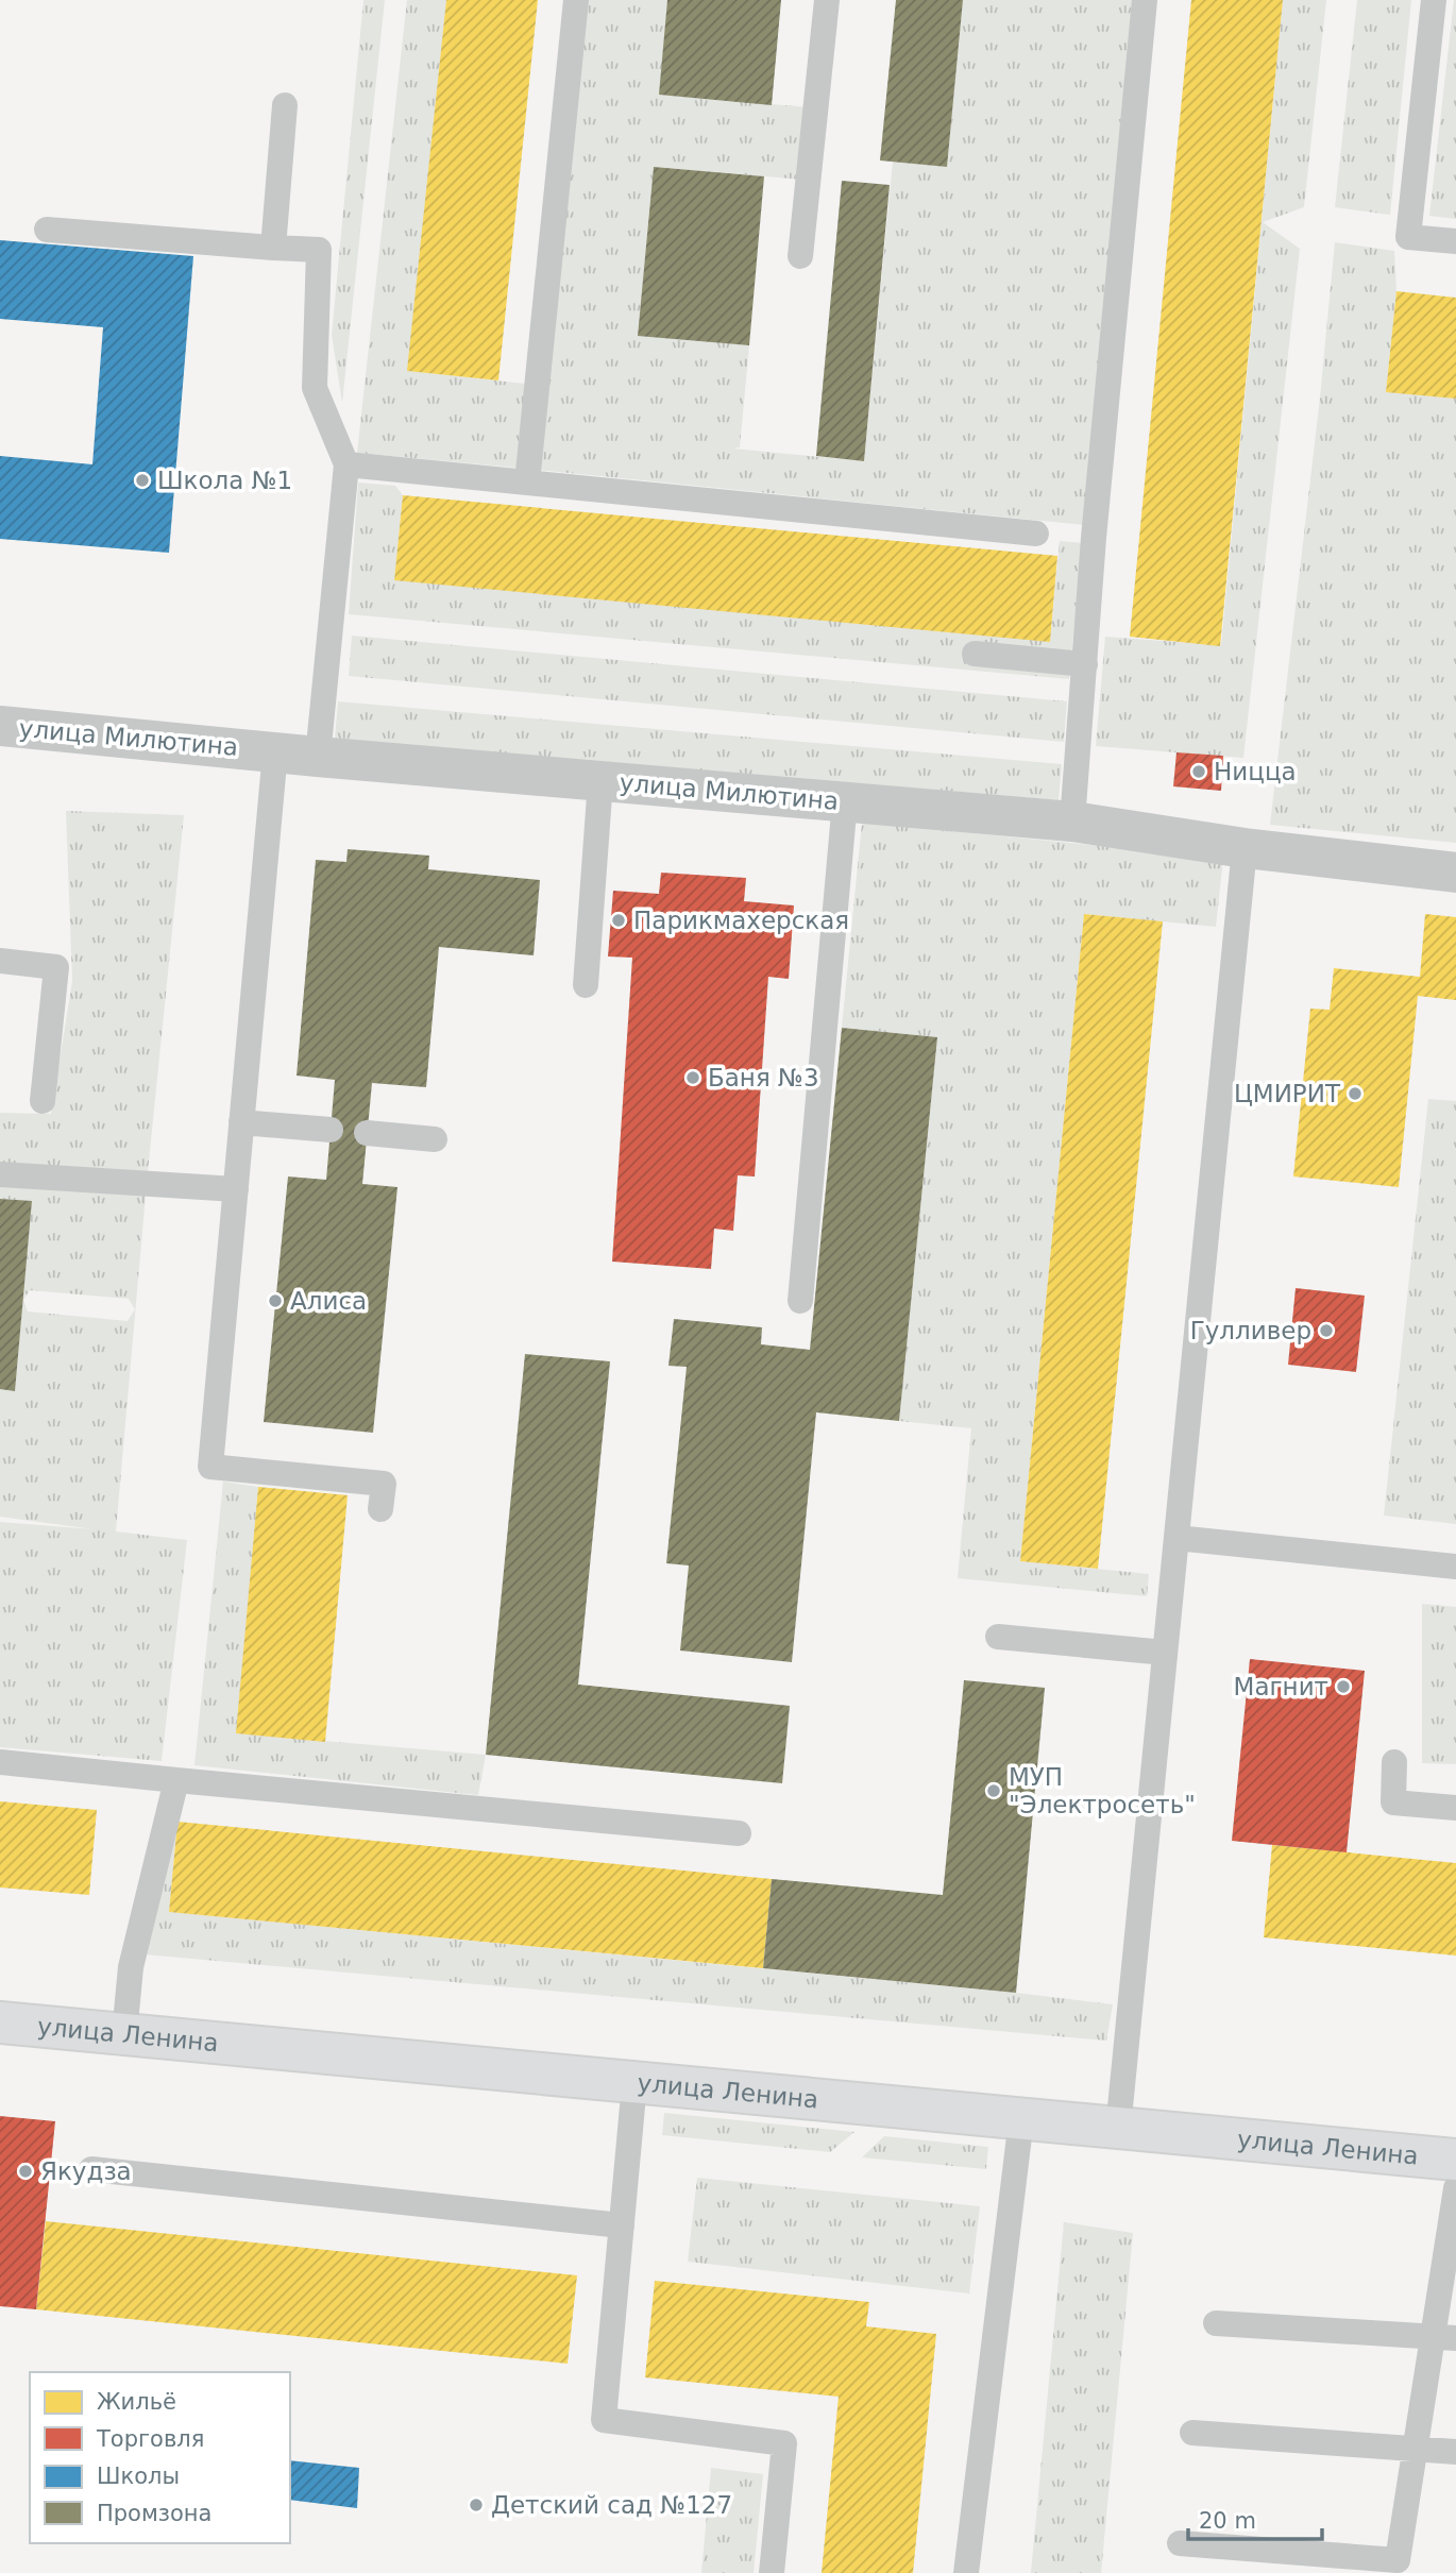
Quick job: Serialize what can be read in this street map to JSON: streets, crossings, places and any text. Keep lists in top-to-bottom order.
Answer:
{
  "streets": {
    "main road": ["улица Ленина"],
    "street": ["улица Милютина"]
  },
  "places": [
    "Школа №1",
    "Ницца",
    "Парикмахерская",
    "Баня №3",
    "ЦМИРИТ",
    "Алиса",
    "Гулливер",
    "Магнит",
    "МУП \"Электросеть\"",
    "Якудза",
    "Детский сад №127"
  ],
  "legend": [
    "Жильё",
    "Торговля",
    "Школы",
    "Промзона"
  ],
  "scale_bar": "20 m"
}
